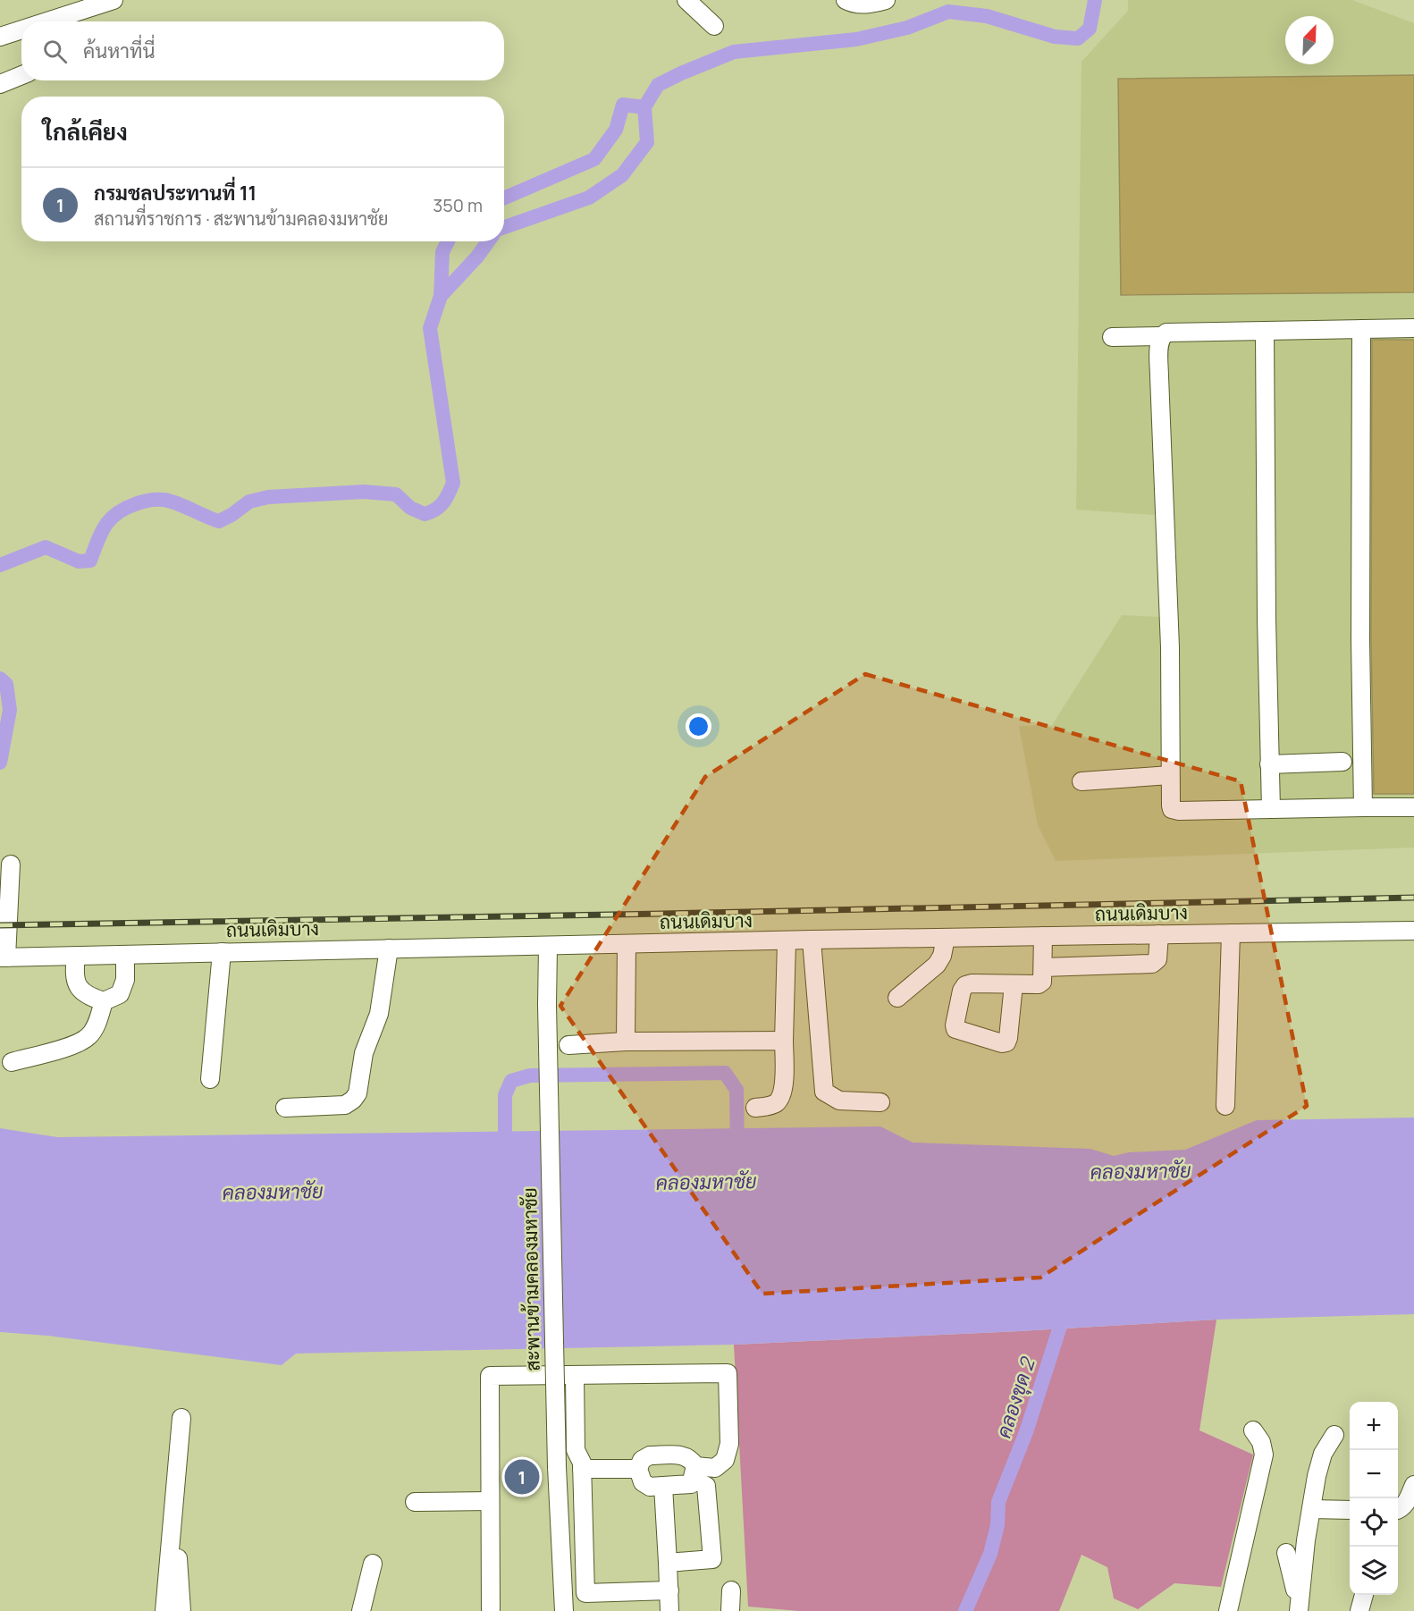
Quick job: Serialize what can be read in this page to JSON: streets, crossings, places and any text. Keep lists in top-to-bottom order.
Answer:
{
  "streets": {
    "street": ["ถนนเดิมบาง", "สะพานข้ามคลองมหาชัย"]
  },
  "crossings": [
    ["ถนนเดิมบาง", "สะพานข้ามคลองมหาชัย"]
  ],
  "water": ["คลองมหาชัย", "คลองขุด 2"],
  "north": "top right",
  "page": {
    "search": "ค้นหาที่นี่",
    "heading": "ใกล้เคียง",
    "list": [
      {
        "mark": "1",
        "name": "กรมชลประทานที่ 11",
        "note": "สถานที่ราชการ · สะพานข้ามคลองมหาชัย",
        "value": "350 m"
      }
    ],
    "map_buttons": ["+", "−"],
    "pins": "1"
  }
}
